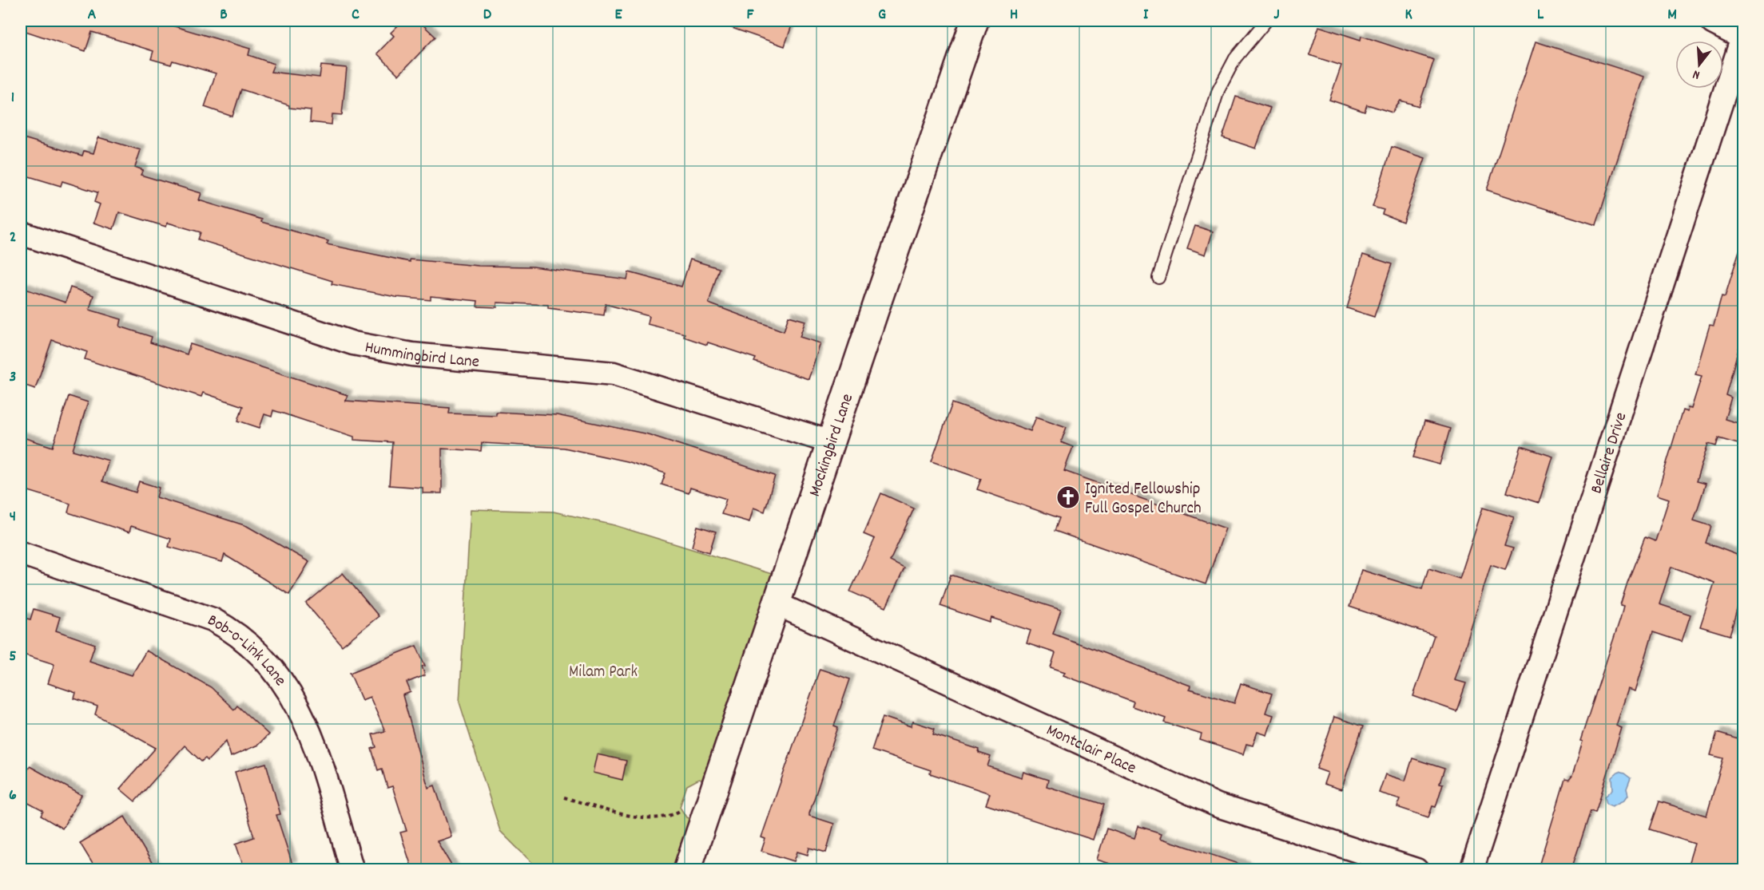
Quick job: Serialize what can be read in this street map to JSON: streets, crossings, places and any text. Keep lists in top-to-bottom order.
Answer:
{
  "streets": {
    "street": [
      "Hummingbird Lane",
      "Mockingbird Lane",
      "Bellaire Drive",
      "Bob-o-Link Lane",
      "Montclair Place"
    ]
  },
  "crossings": [
    ["Hummingbird Lane", "Mockingbird Lane"],
    ["Mockingbird Lane", "Montclair Place"]
  ],
  "parks": ["Milam Park"],
  "places": {
    "church": ["Ignited Fellowship Full Gospel Church"]
  },
  "north": "bottom",
  "grid": {
    "columns": [
      "A",
      "B",
      "C",
      "D",
      "E",
      "F",
      "G",
      "H",
      "I",
      "J",
      "K",
      "L",
      "M"
    ],
    "rows": [
      "1",
      "2",
      "3",
      "4",
      "5",
      "6"
    ]
  }
}
